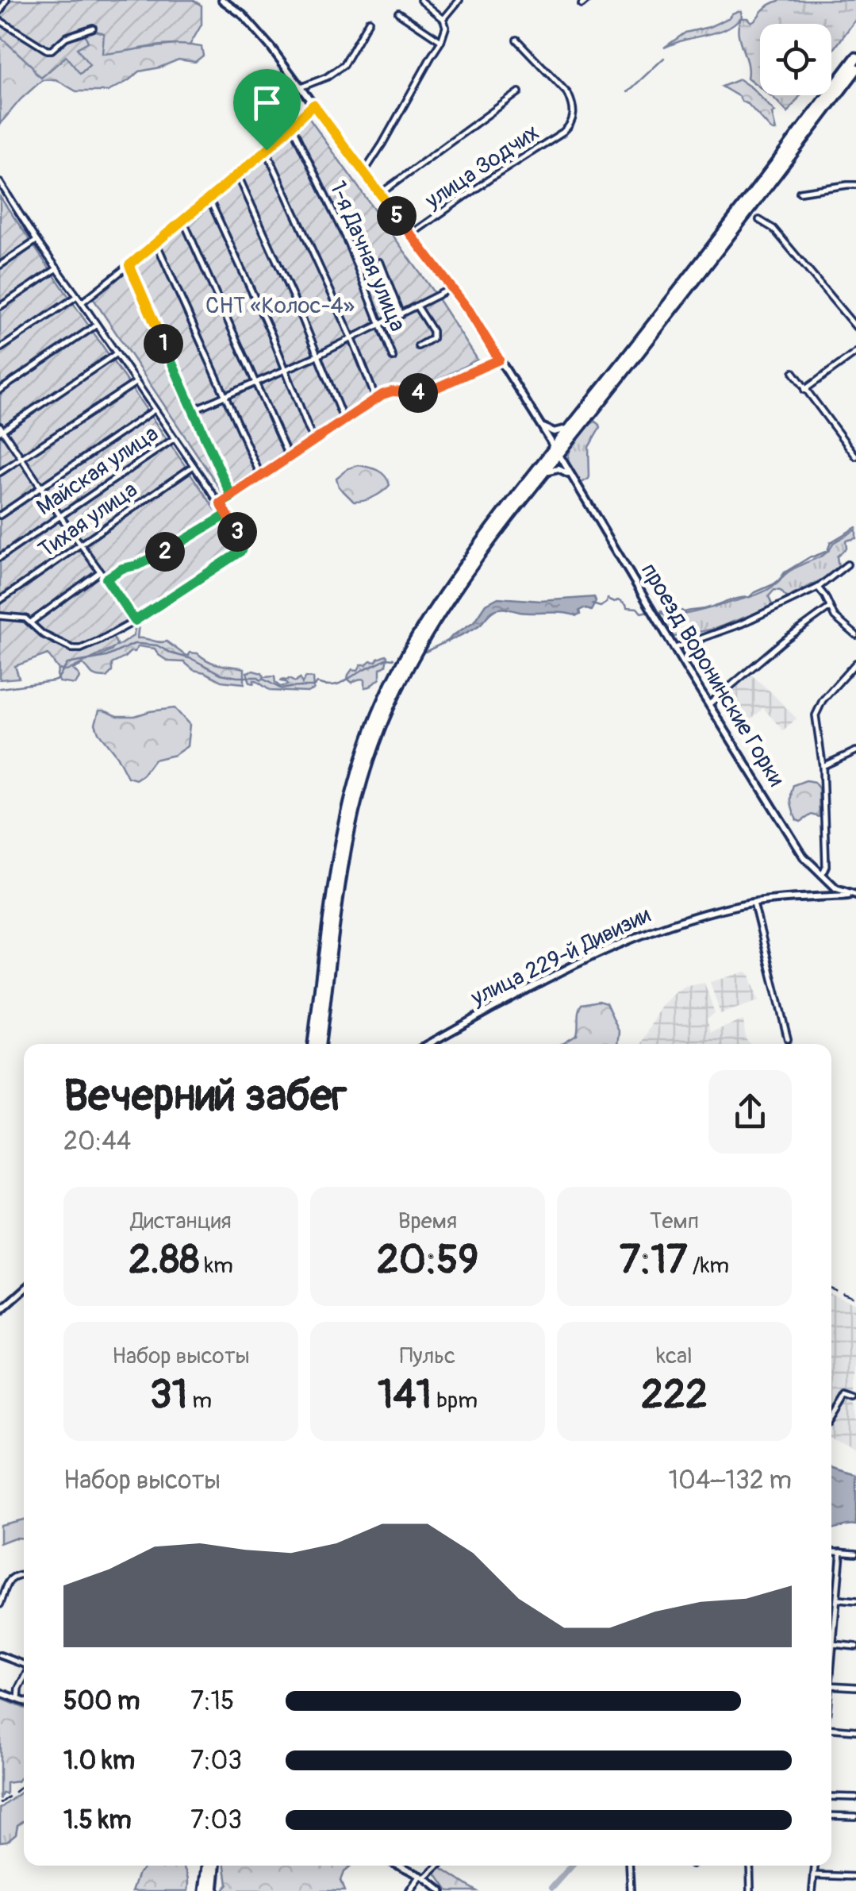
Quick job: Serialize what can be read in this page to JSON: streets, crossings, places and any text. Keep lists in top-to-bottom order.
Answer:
{
  "streets": {
    "street": [
      "улица Зодчих",
      "1-я Дачная улица",
      "Майская улица",
      "Тихая улица",
      "проезд Воронинские Горки",
      "улица 229-й Дивизии"
    ]
  },
  "crossings": [
    ["улица Зодчих", "проезд Воронинские Горки"],
    ["проезд Воронинские Горки", "улица 229-й Дивизии"]
  ],
  "parks": ["СНТ «Колос-4»"],
  "page": {
    "pins": [
      "5",
      "1",
      "4",
      "3",
      "2"
    ],
    "heading": ["Вечерний забег", "20:44"],
    "stats": [
      ["Дистанция", "2.88 km"],
      ["Время", "20:59"],
      ["Темп", "7:17 /km"],
      ["Набор высоты", "31 m"],
      ["Пульс", "141 bpm"],
      ["kcal", "222"]
    ],
    "chart": ["Набор высоты", "104–132 m"],
    "list": [
      {
        "name": "500 m",
        "note": "7:15"
      },
      {
        "name": "1.0 km",
        "note": "7:03"
      },
      {
        "name": "1.5 km",
        "note": "7:03"
      }
    ]
  }
}
